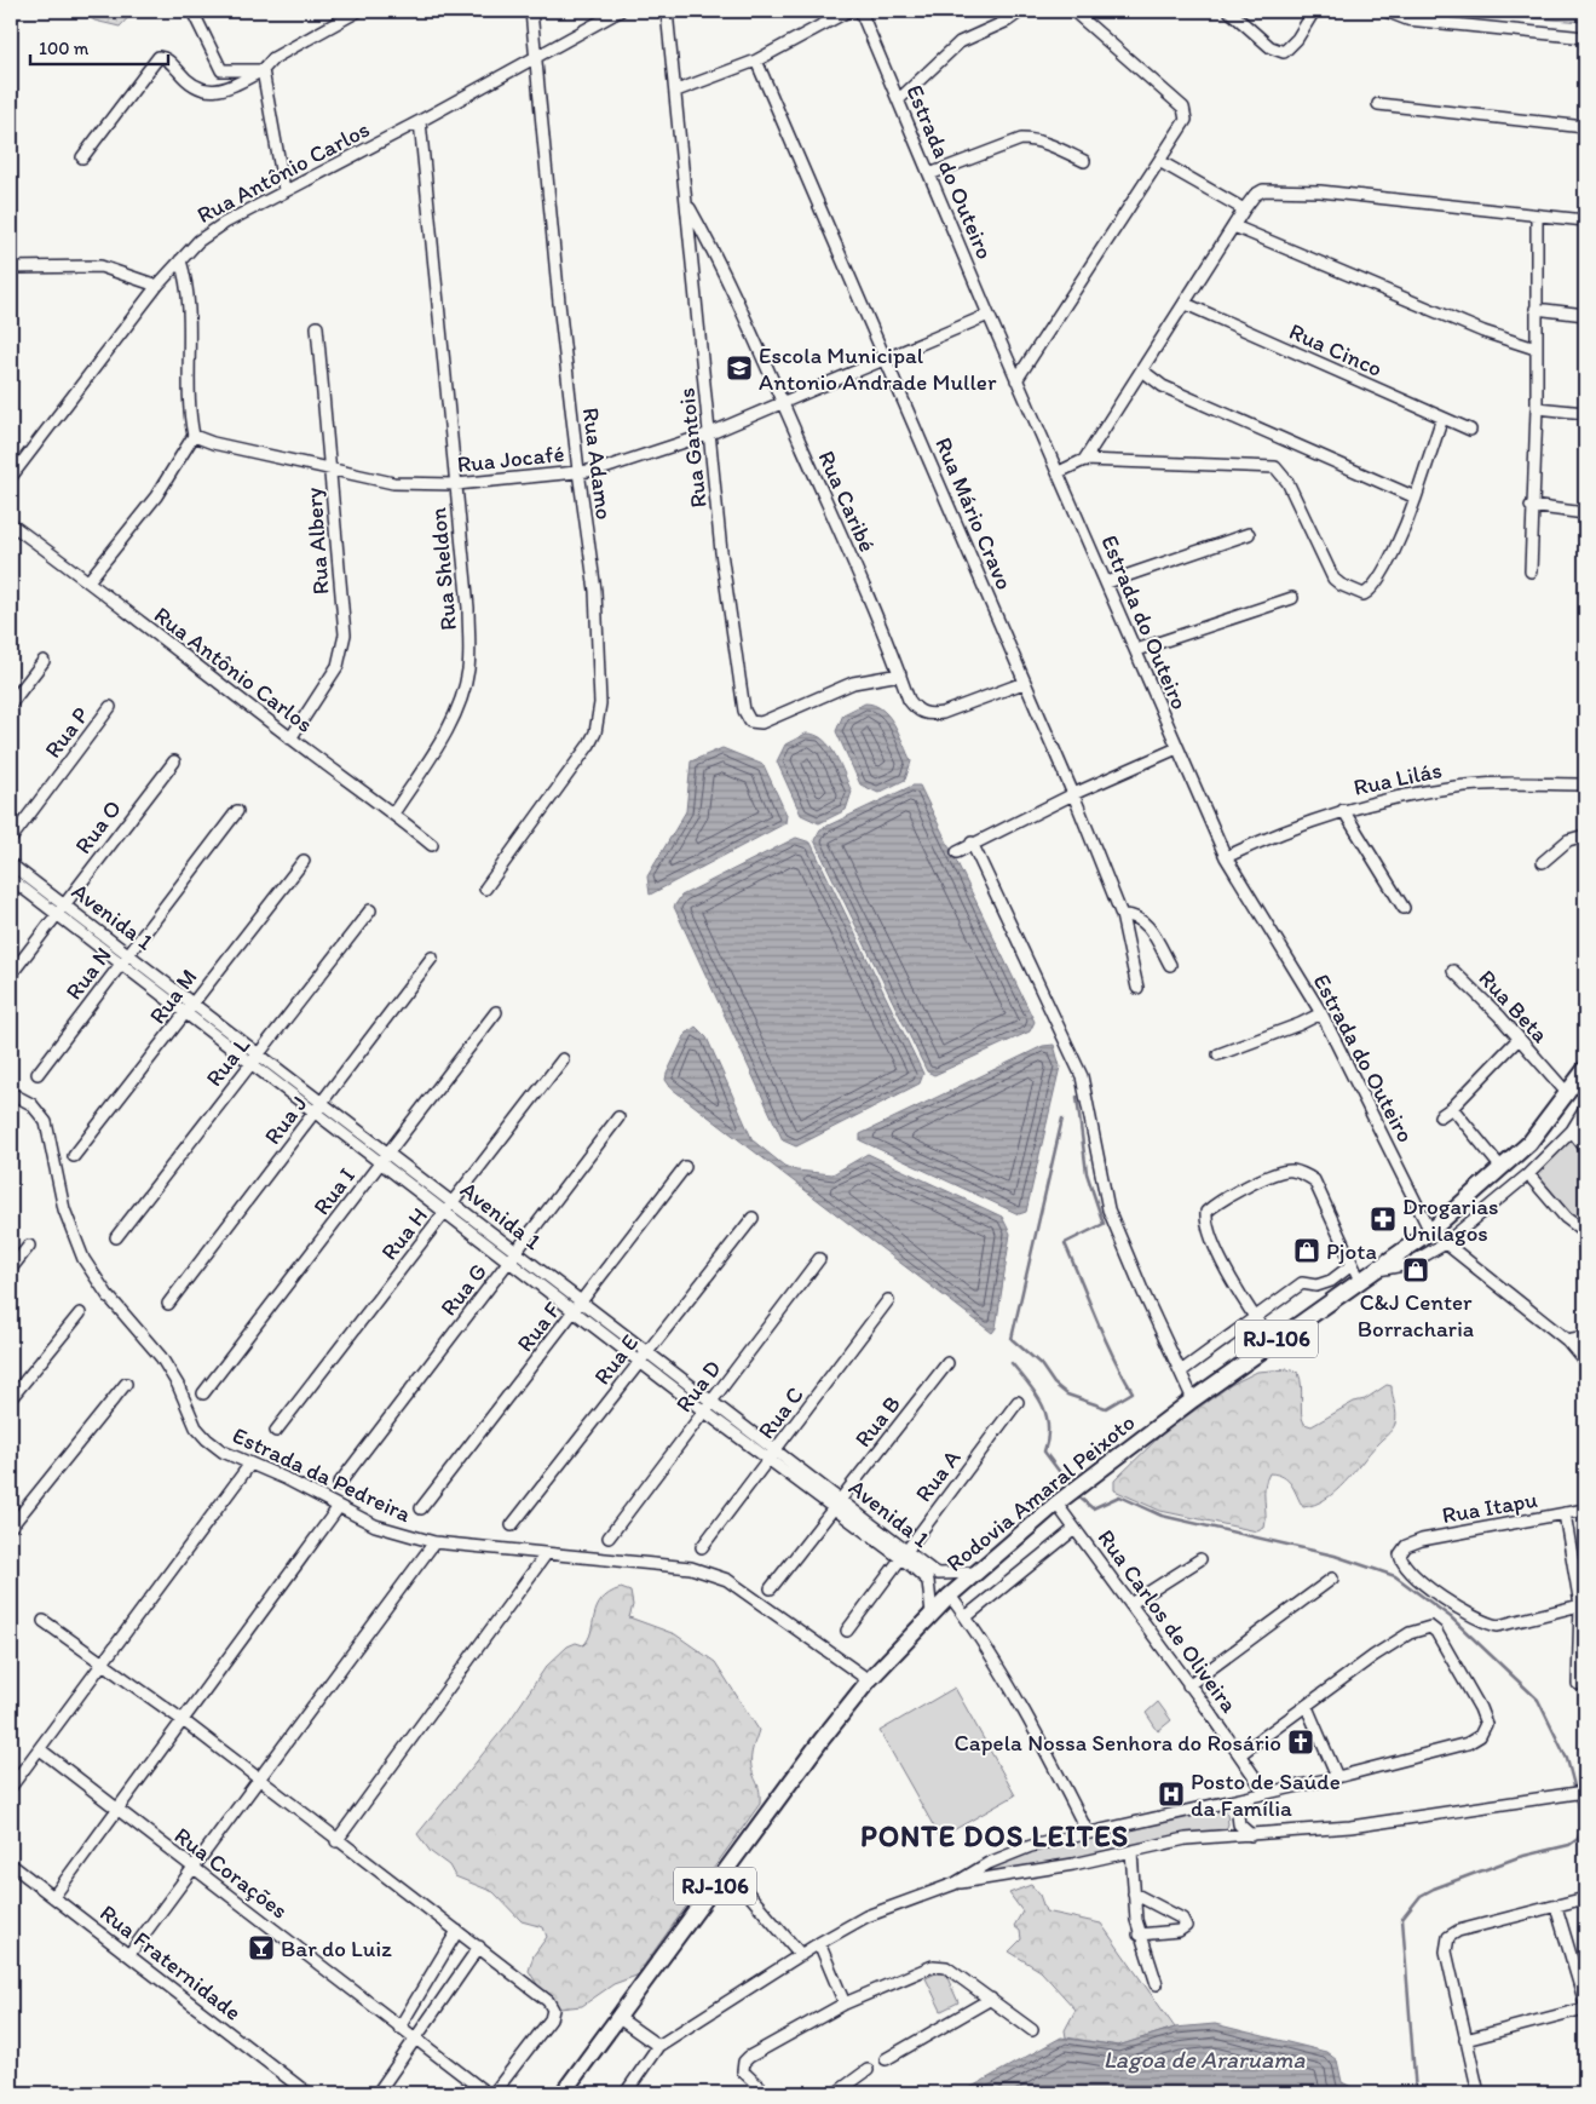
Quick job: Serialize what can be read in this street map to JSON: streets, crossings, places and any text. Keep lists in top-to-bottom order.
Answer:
{
  "streets": {
    "highway": ["RJ-106", "Rodovia Amaral Peixoto"],
    "street": [
      "Rua Antônio Carlos",
      "Estrada do Outeiro",
      "Rua Cinco",
      "Rua Gantois",
      "Rua Jocafé",
      "Rua Adamo",
      "Rua Caribé",
      "Rua Mário Cravo",
      "Rua Albery",
      "Rua Sheldon",
      "Rua P",
      "Rua Lilás",
      "Rua O",
      "Avenida 1",
      "Rua N",
      "Rua M",
      "Rua Beta",
      "Rua L",
      "Rua J",
      "Rua I",
      "Rua H",
      "Rua G",
      "Rua F",
      "Rua E",
      "Rua D",
      "Rua C",
      "Rua B",
      "Estrada da Pedreira",
      "Rua A",
      "Rua Itapu",
      "Rua Carlos de Oliveira",
      "Rua Corações",
      "Rua Fraternidade"
    ]
  },
  "crossings": [
    ["Rua Antônio Carlos", "Rua Adamo"],
    ["Rua Antônio Carlos", "Rua Albery"],
    ["Rua Antônio Carlos", "Rua Sheldon"],
    ["Estrada do Outeiro", "Rua Jocafé"],
    ["Estrada do Outeiro", "Rua Lilás"],
    ["Estrada do Outeiro", "Rodovia Amaral Peixoto"],
    ["Rua Gantois", "Rua Jocafé"],
    ["Rua Gantois", "Rua Caribé"],
    ["Rua Jocafé", "Rua Adamo"],
    ["Rua Jocafé", "Rua Caribé"],
    ["Rua Jocafé", "Rua Mário Cravo"],
    ["Rua Jocafé", "Rua Albery"],
    ["Rua Jocafé", "Rua Sheldon"],
    ["Rua Caribé", "Rua Mário Cravo"],
    ["Rua O", "Avenida 1"],
    ["Avenida 1", "Rua N"],
    ["Avenida 1", "Rua M"],
    ["Avenida 1", "Rua L"],
    ["Avenida 1", "Rua J"],
    ["Avenida 1", "Rua I"],
    ["Avenida 1", "Rua H"],
    ["Avenida 1", "Rua G"],
    ["Avenida 1", "Rua F"],
    ["Avenida 1", "Rua E"],
    ["Avenida 1", "Rua D"],
    ["Avenida 1", "Rua C"],
    ["Avenida 1", "Rua B"],
    ["Avenida 1", "Rua A"],
    ["Avenida 1", "Rodovia Amaral Peixoto"],
    ["Rua Beta", "Rodovia Amaral Peixoto"],
    ["Estrada da Pedreira", "Rodovia Amaral Peixoto"],
    ["Rodovia Amaral Peixoto", "Rua Carlos de Oliveira"]
  ],
  "districts": ["PONTE DOS LEITES"],
  "water": ["Lagoa de Araruama"],
  "places": {
    "school or university": ["Escola Municipal Antonio Andrade Muller"],
    "pharmacy": ["Drogarias Unilagos"],
    "shop": ["Pjota", "C&J Center Borracharia"],
    "church": ["Capela Nossa Senhora do Rosário"],
    "hospital": ["Posto de Saúde da Família"],
    "bar": ["Bar do Luiz"]
  },
  "scale_bar": "100 m"
}
